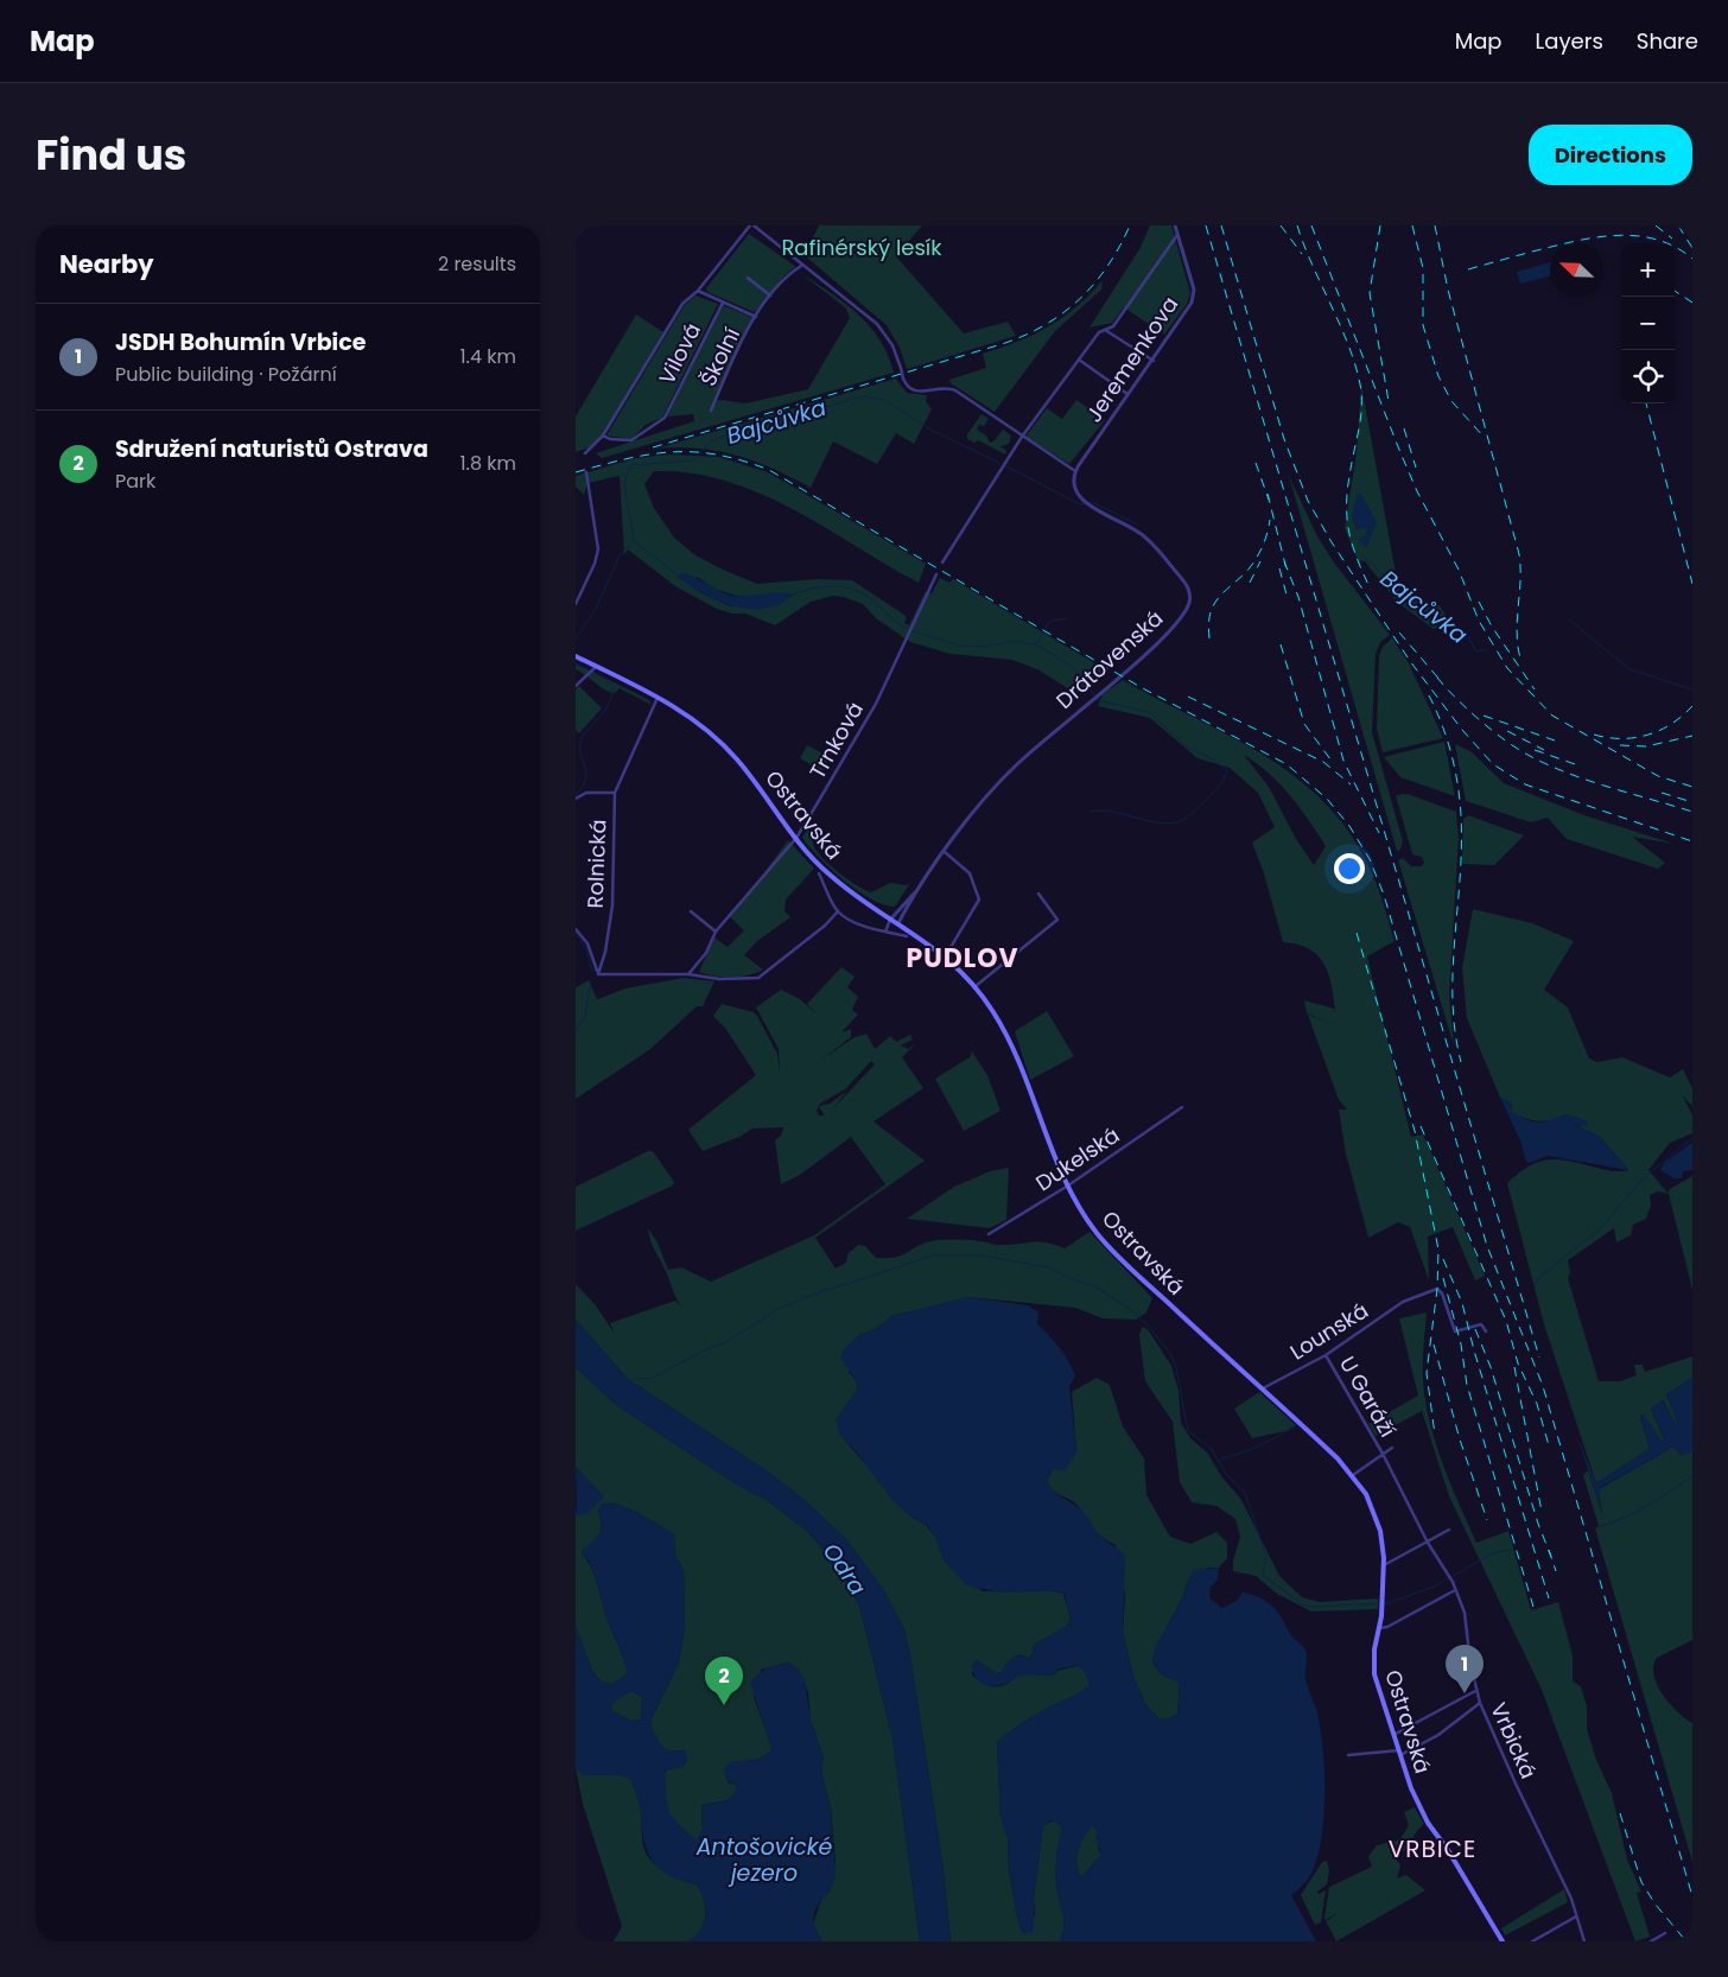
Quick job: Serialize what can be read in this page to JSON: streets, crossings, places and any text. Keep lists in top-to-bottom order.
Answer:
{
  "streets": {
    "main road": ["Ostravská"],
    "street": [
      "Vilová",
      "Školní",
      "Jeremenkova",
      "Drátovenská",
      "Trnková",
      "Rolnická",
      "Dukelská",
      "Lounská",
      "U Garáží",
      "Vrbická"
    ]
  },
  "crossings": [
    ["Vilová", "Školní"],
    ["Jeremenkova", "Drátovenská"],
    ["Drátovenská", "Ostravská"],
    ["Trnková", "Ostravská"],
    ["Ostravská", "Rolnická"],
    ["Ostravská", "Dukelská"],
    ["Ostravská", "Lounská"],
    ["Lounská", "U Garáží"],
    ["U Garáží", "Vrbická"]
  ],
  "districts": ["PUDLOV", "VRBICE"],
  "water": ["Bajcůvka", "Odra", "Antošovické jezero"],
  "parks": ["Rafinérský lesík"],
  "north": "top left",
  "page": {
    "header": "Map",
    "nav": ["Map", "Layers", "Share"],
    "title": "Find us",
    "buttons": "Directions",
    "heading": ["Nearby", "2 results"],
    "map_buttons": ["+", "−"],
    "list": [
      {
        "mark": "1",
        "name": "JSDH Bohumín Vrbice",
        "note": "Public building · Požární",
        "value": "1.4 km"
      },
      {
        "mark": "2",
        "name": "Sdružení naturistů Ostrava",
        "note": "Park",
        "value": "1.8 km"
      }
    ],
    "pins": ["1", "2"]
  }
}
